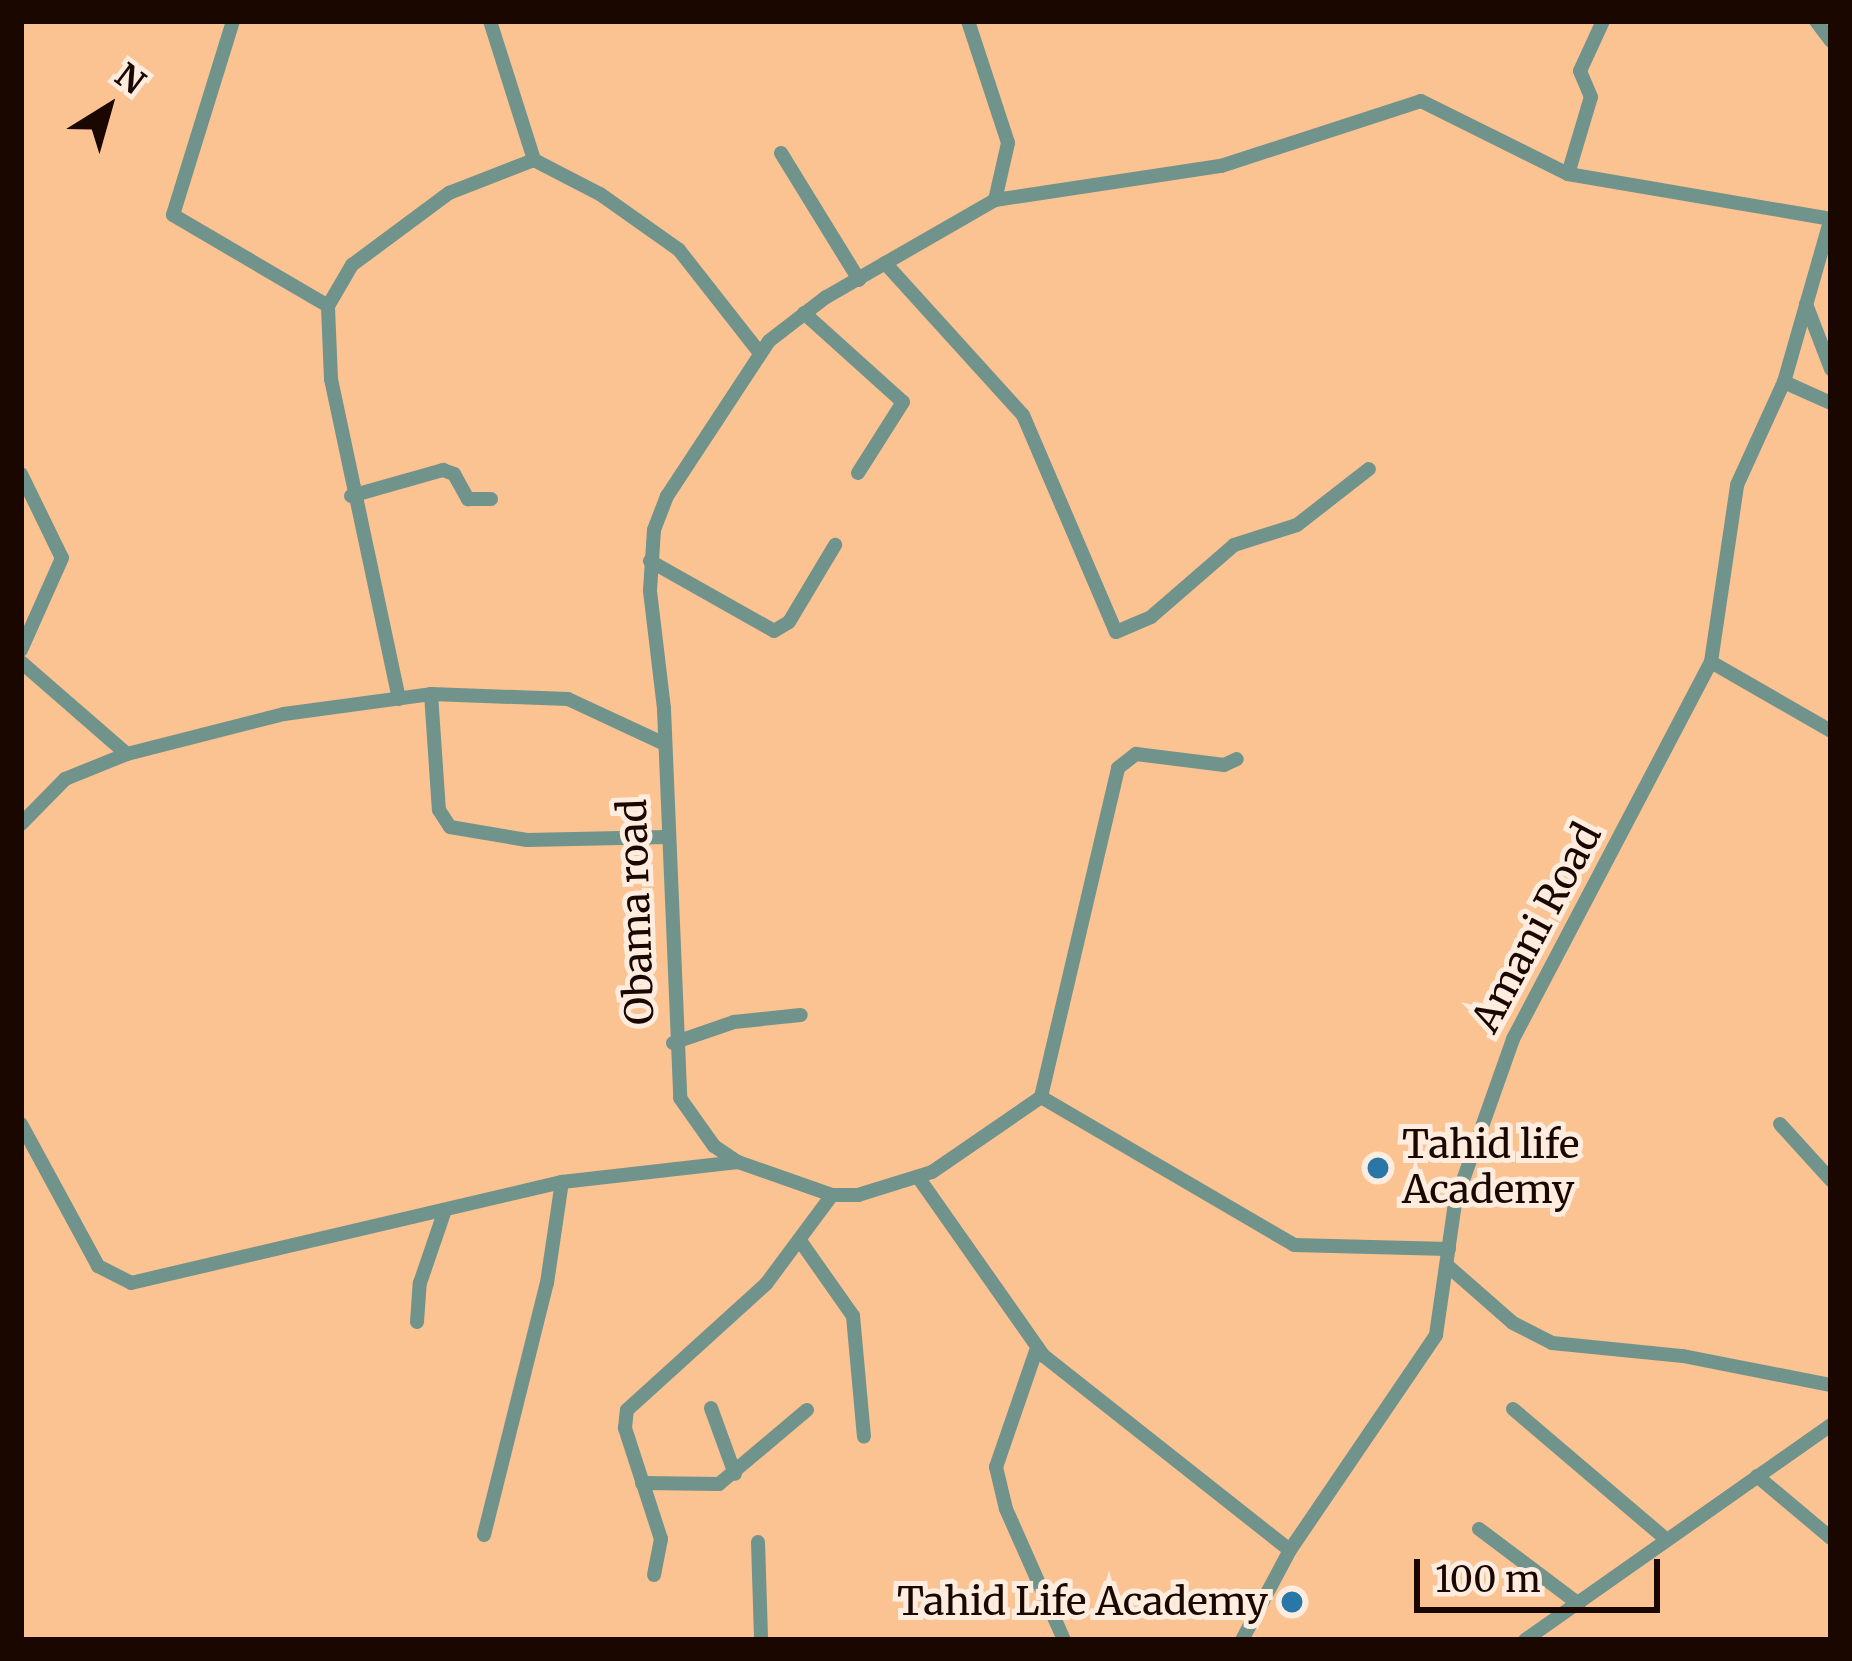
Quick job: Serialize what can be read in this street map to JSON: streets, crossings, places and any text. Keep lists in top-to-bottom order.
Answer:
{
  "streets": {
    "street": ["Obama road", "Amani Road"]
  },
  "places": ["Tahid life Academy", "Tahid Life Academy"],
  "scale_bar": "100 m",
  "north": "top right"
}
